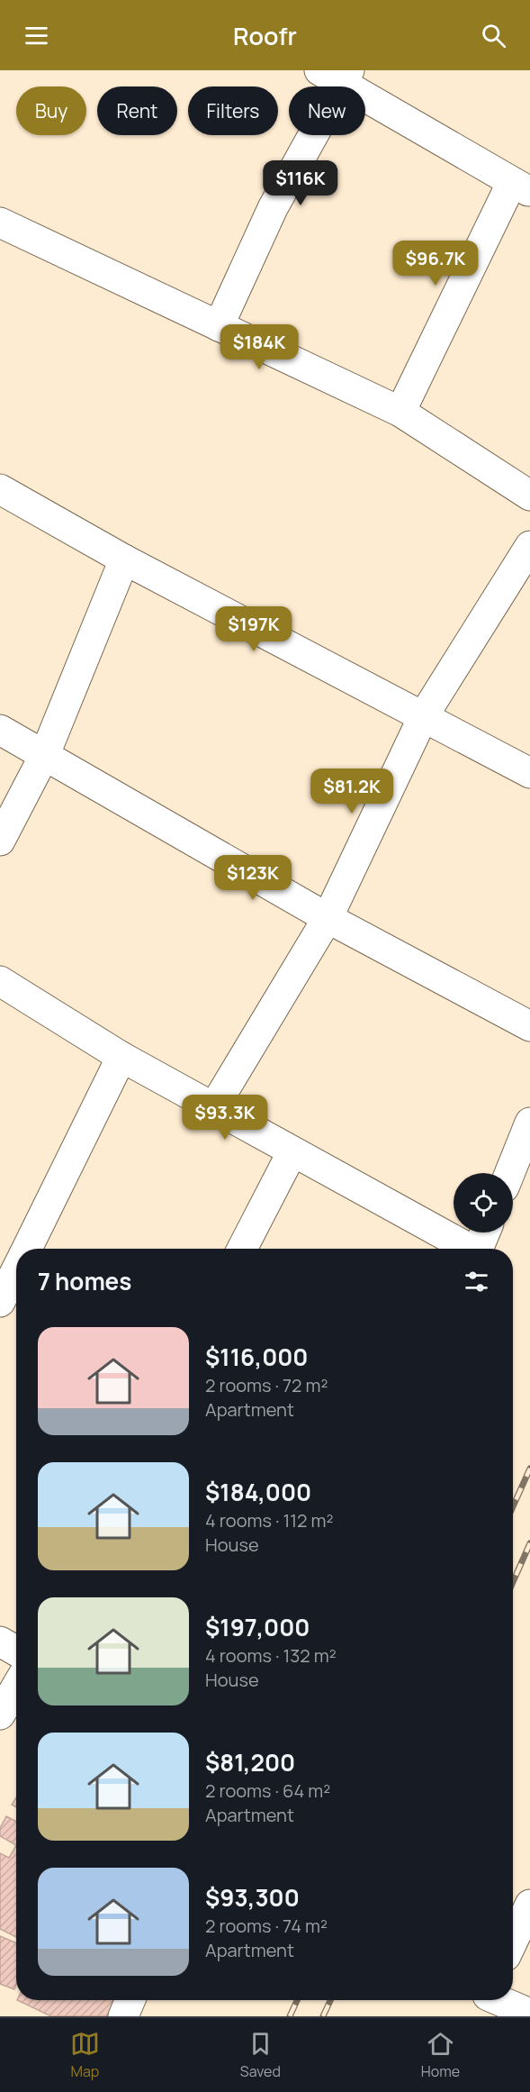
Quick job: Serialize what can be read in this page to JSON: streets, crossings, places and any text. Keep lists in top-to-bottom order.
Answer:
{
  "page": {
    "header": "Roofr",
    "chip": [
      "Buy",
      "Rent",
      "Filters",
      "New"
    ],
    "price": [
      "$116K",
      "$96.7K",
      "$184K",
      "$197K",
      "$81.2K",
      "$123K",
      "$93.3K"
    ],
    "heading": "7 homes",
    "list": [
      {
        "name": "$116,000",
        "note": "2 rooms · 72 m² · Apartment"
      },
      {
        "name": "$184,000",
        "note": "4 rooms · 112 m² · House"
      },
      {
        "name": "$197,000",
        "note": "4 rooms · 132 m² · House"
      },
      {
        "name": "$81,200",
        "note": "2 rooms · 64 m² · Apartment"
      },
      {
        "name": "$93,300",
        "note": "2 rooms · 74 m² · Apartment"
      }
    ],
    "tabs": ["Map", "Saved", "Home"]
  }
}
